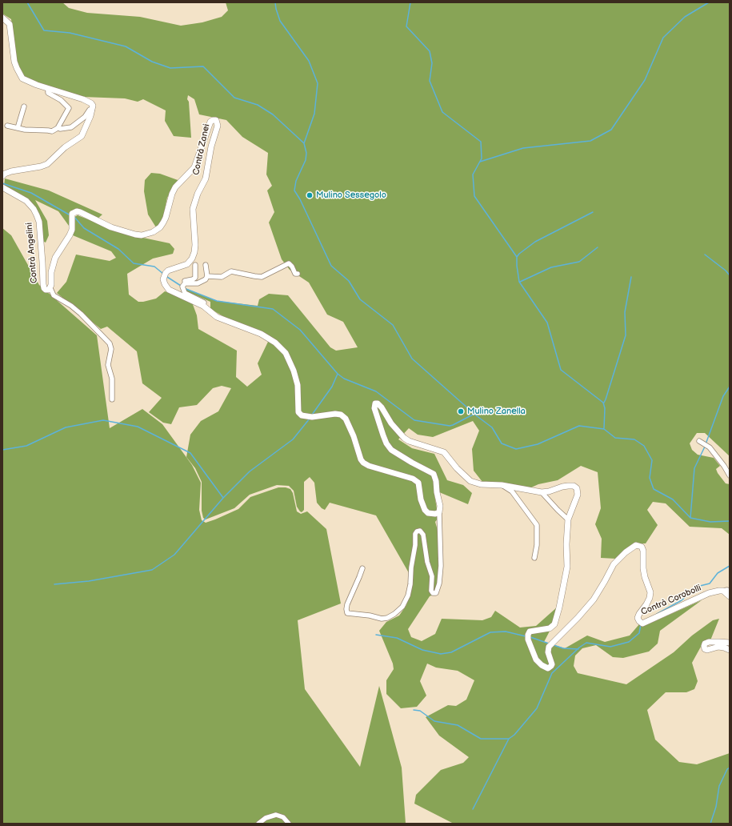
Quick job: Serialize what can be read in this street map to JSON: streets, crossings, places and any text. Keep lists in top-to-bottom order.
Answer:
{
  "streets": {
    "street": ["Contrà Zanei", "Contrà Angelini", "Contrà Corobolli"]
  },
  "crossings": [
    ["Contrà Zanei", "Contrà Angelini"],
    ["Contrà Zanei", "Contrà Corobolli"]
  ],
  "places": ["Mulino Sessegolo", "Mulino Zanella"]
}
